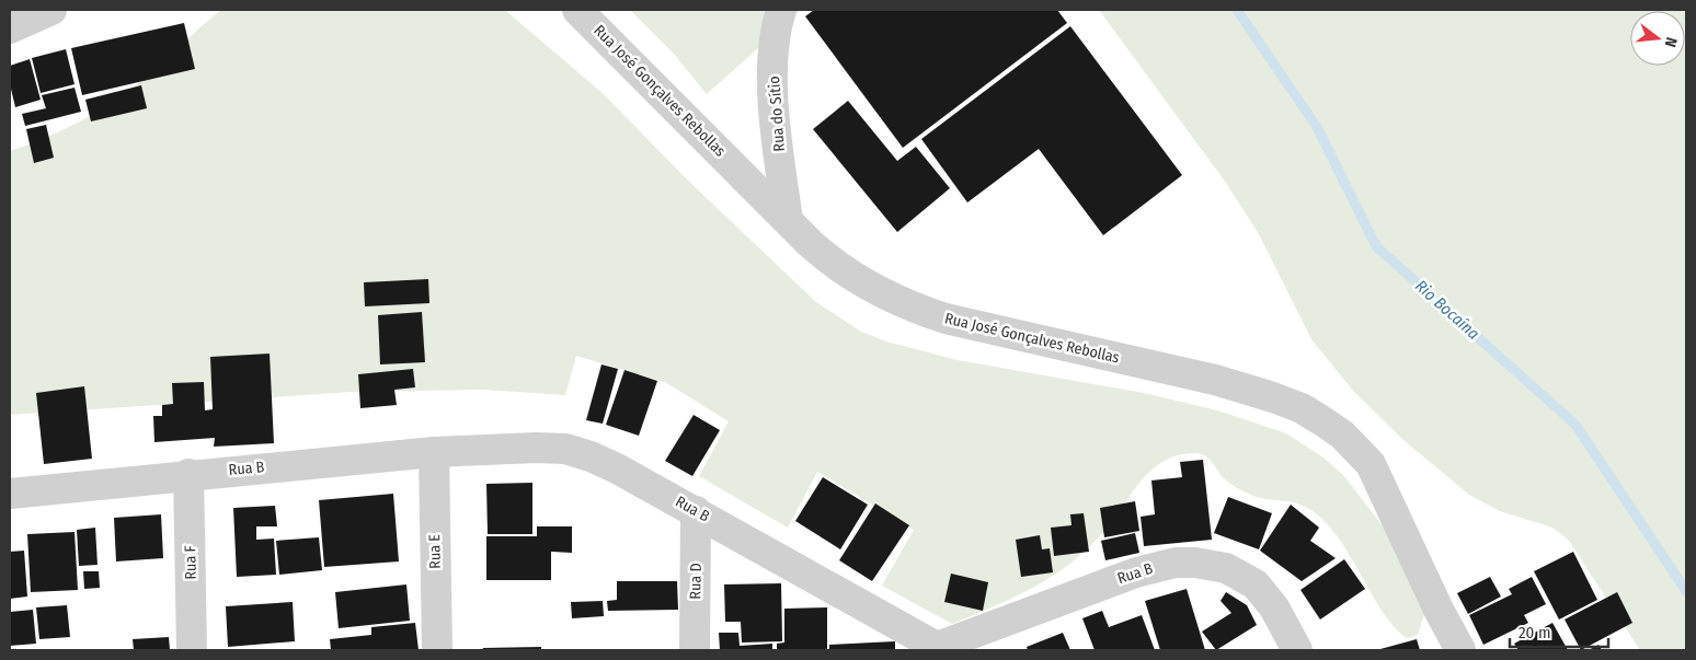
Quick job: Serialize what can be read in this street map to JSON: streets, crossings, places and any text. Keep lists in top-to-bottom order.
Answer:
{
  "streets": {
    "street": [
      "Rua José Gonçalves Rebollas",
      "Rua do Sítio",
      "Rua B",
      "Rua E",
      "Rua F",
      "Rua D"
    ]
  },
  "crossings": [
    ["Rua José Gonçalves Rebollas", "Rua do Sítio"],
    ["Rua B", "Rua E"],
    ["Rua B", "Rua F"],
    ["Rua B", "Rua D"]
  ],
  "water": ["Rio Bocaína"],
  "scale_bar": "20 m",
  "north": "right"
}
